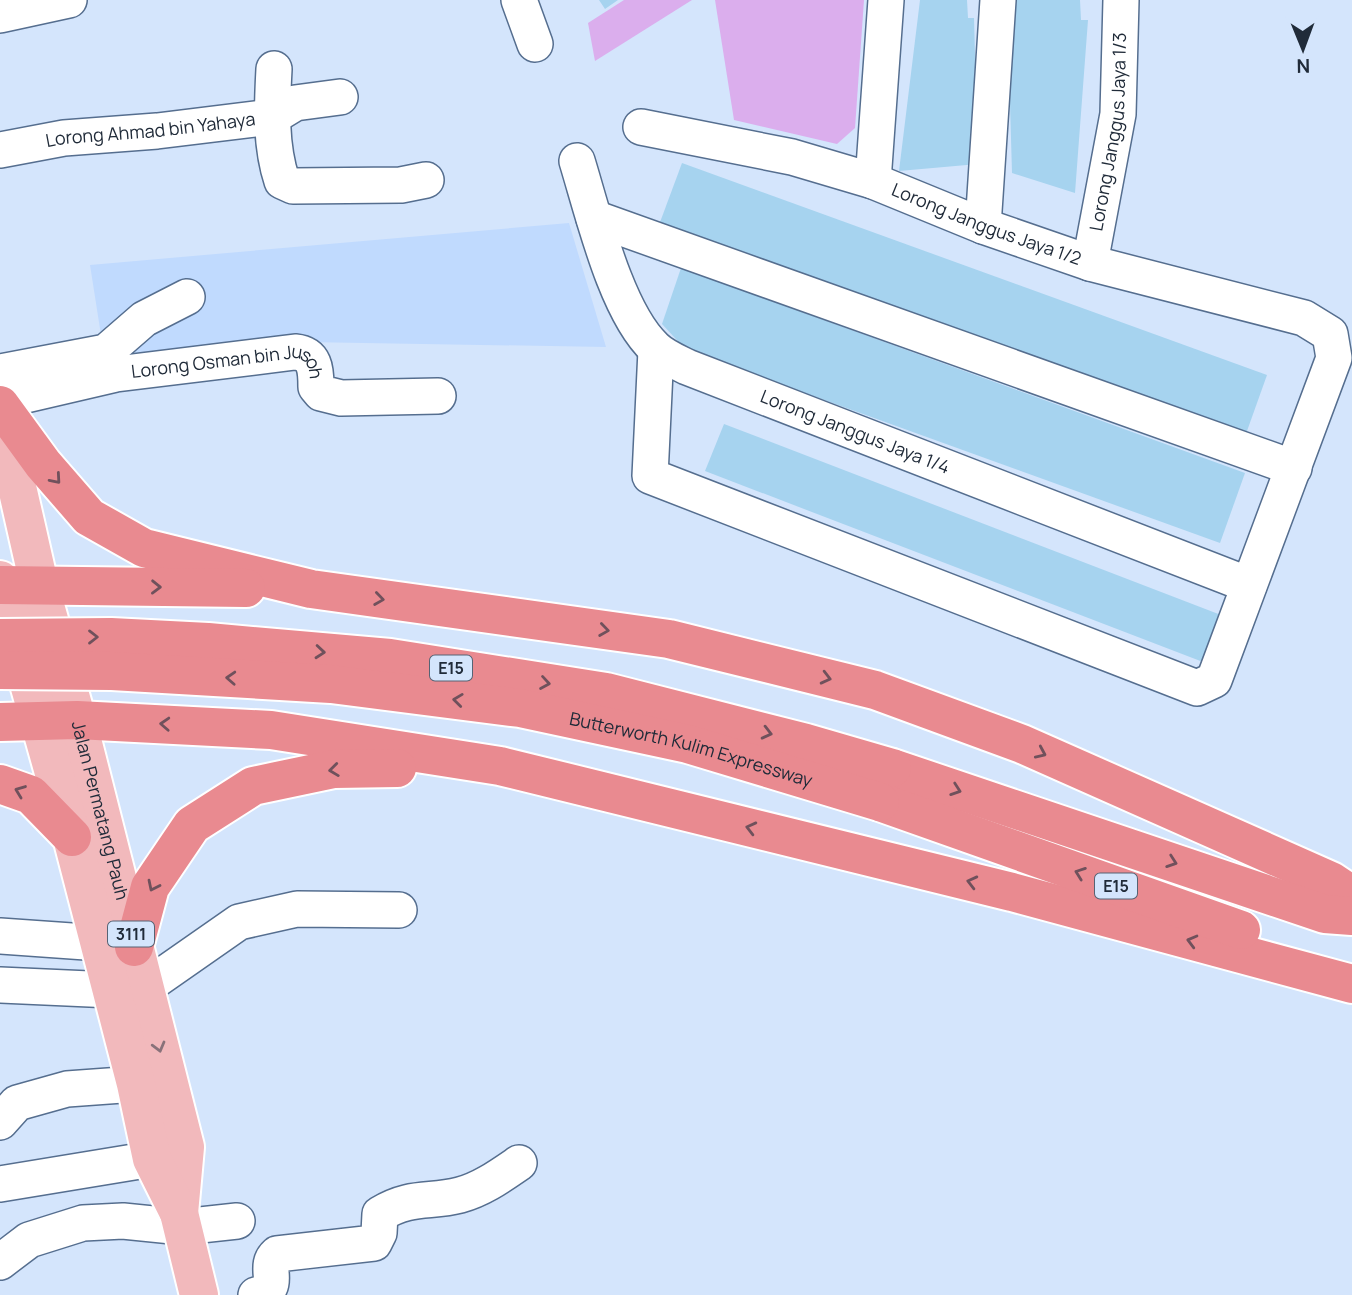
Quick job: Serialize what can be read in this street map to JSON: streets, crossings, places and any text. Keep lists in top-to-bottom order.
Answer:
{
  "streets": {
    "highway": ["E15", "Butterworth Kulim Expressway"],
    "main road": ["Jalan Permatang Pauh", "3111"],
    "street": [
      "Lorong Ahmad bin Yahaya",
      "Lorong Janggus Jaya 1/3",
      "Lorong Janggus Jaya 1/2",
      "Lorong Osman bin Jusoh",
      "Lorong Janggus Jaya 1/4"
    ]
  },
  "crossings": [
    ["Lorong Janggus Jaya 1/3", "Lorong Janggus Jaya 1/2"]
  ],
  "north": "bottom"
}
